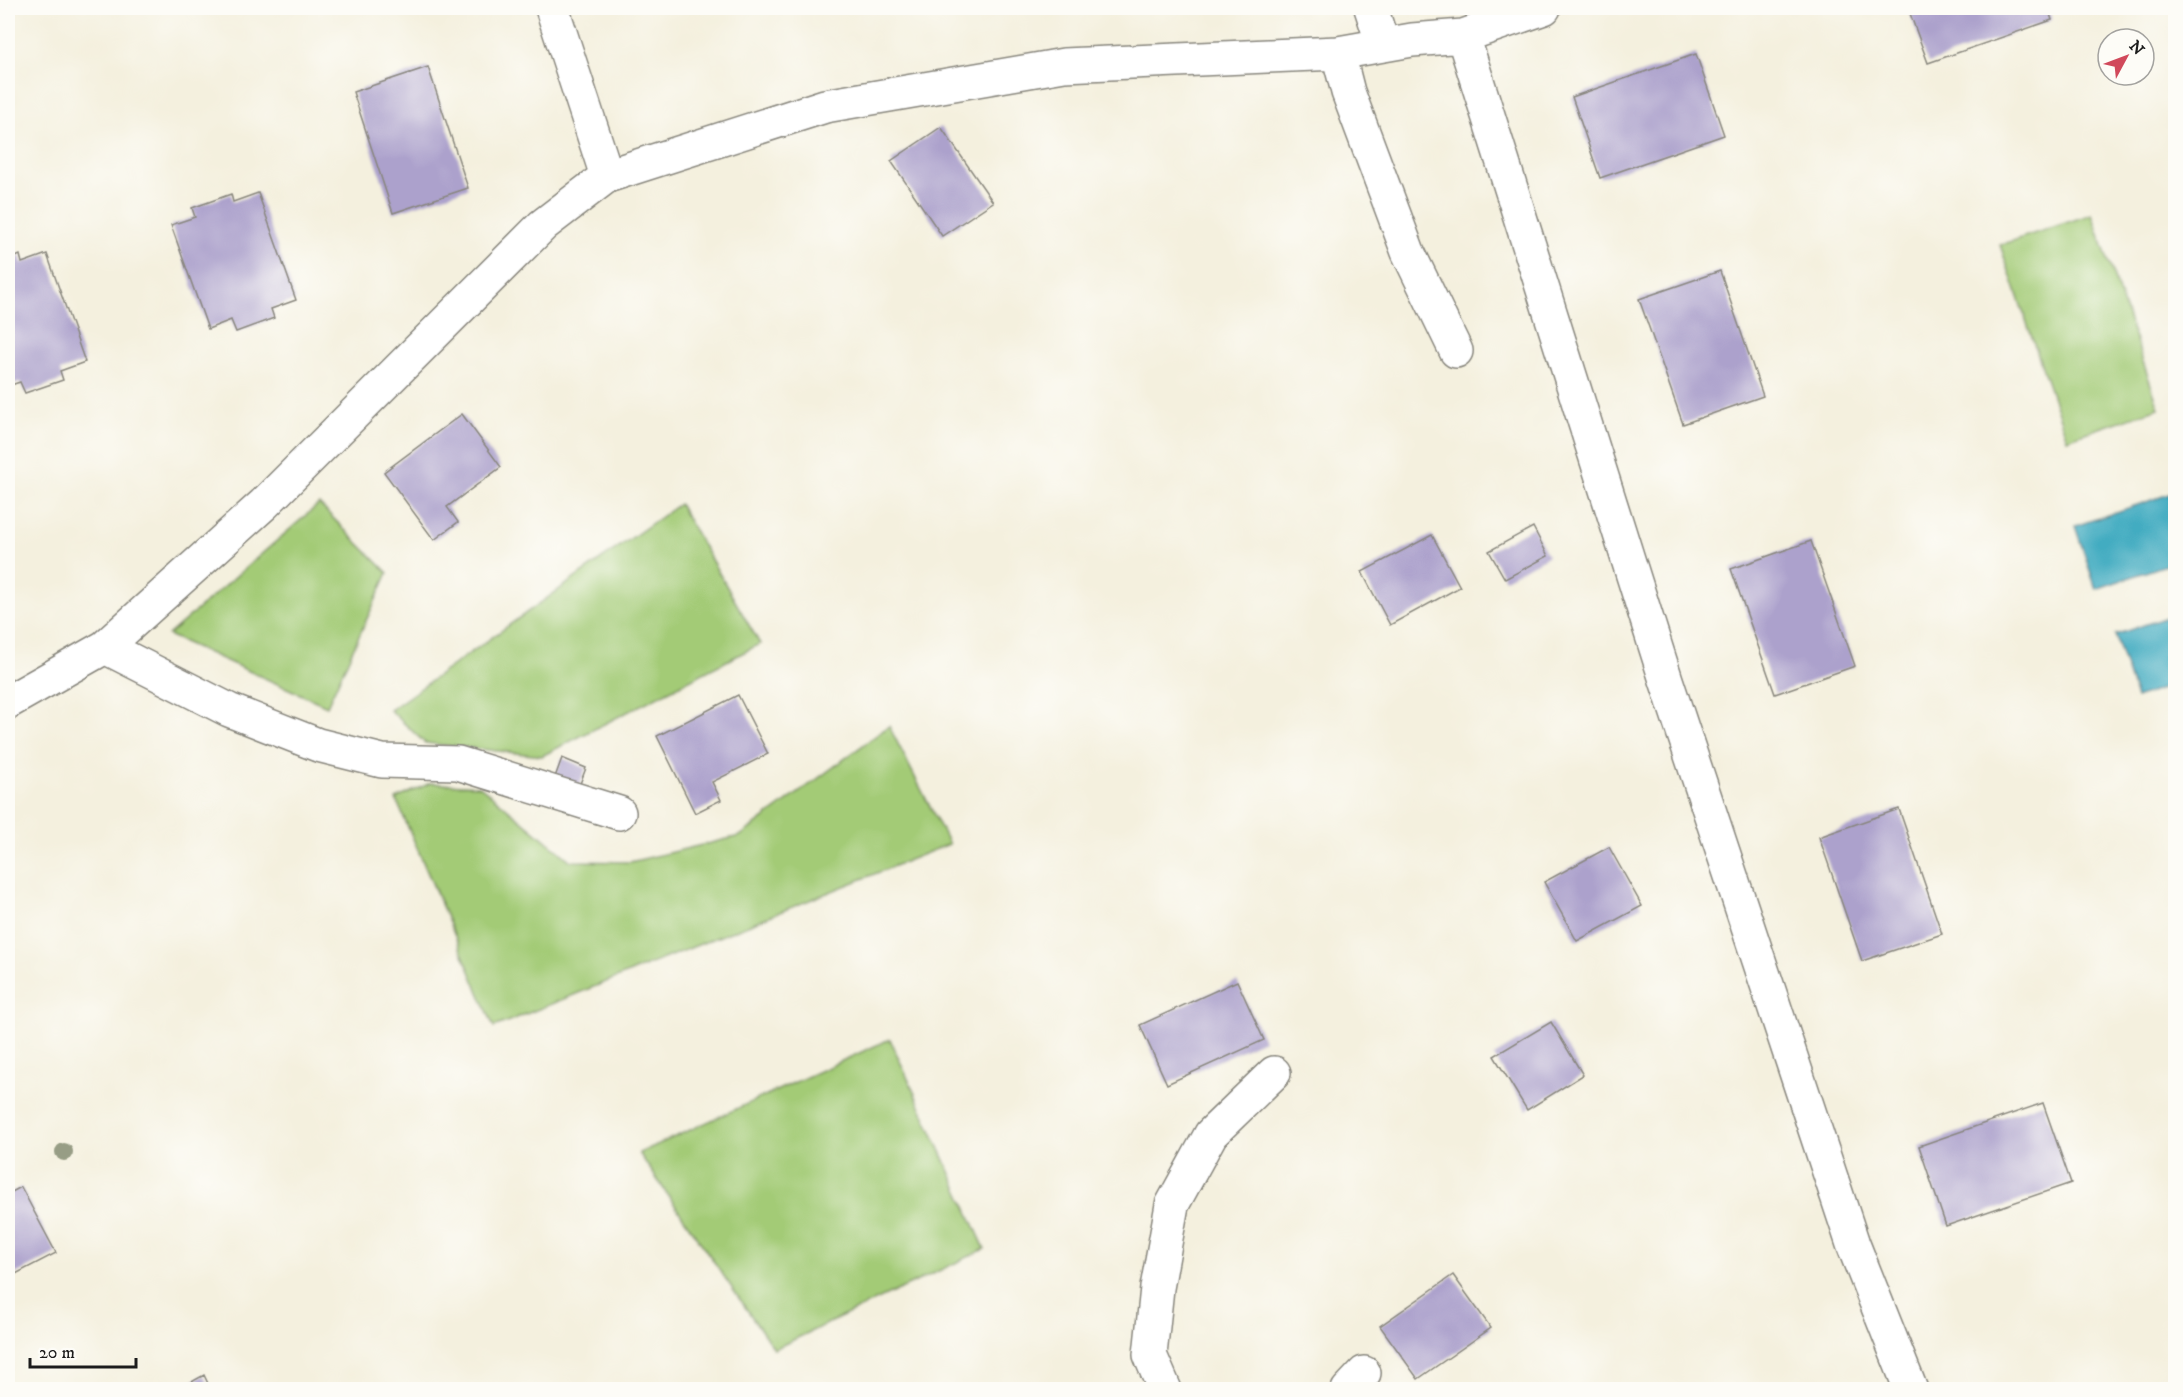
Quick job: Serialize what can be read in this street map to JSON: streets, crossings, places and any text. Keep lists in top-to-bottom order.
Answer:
{
  "scale_bar": "20 m",
  "north": "top right"
}
